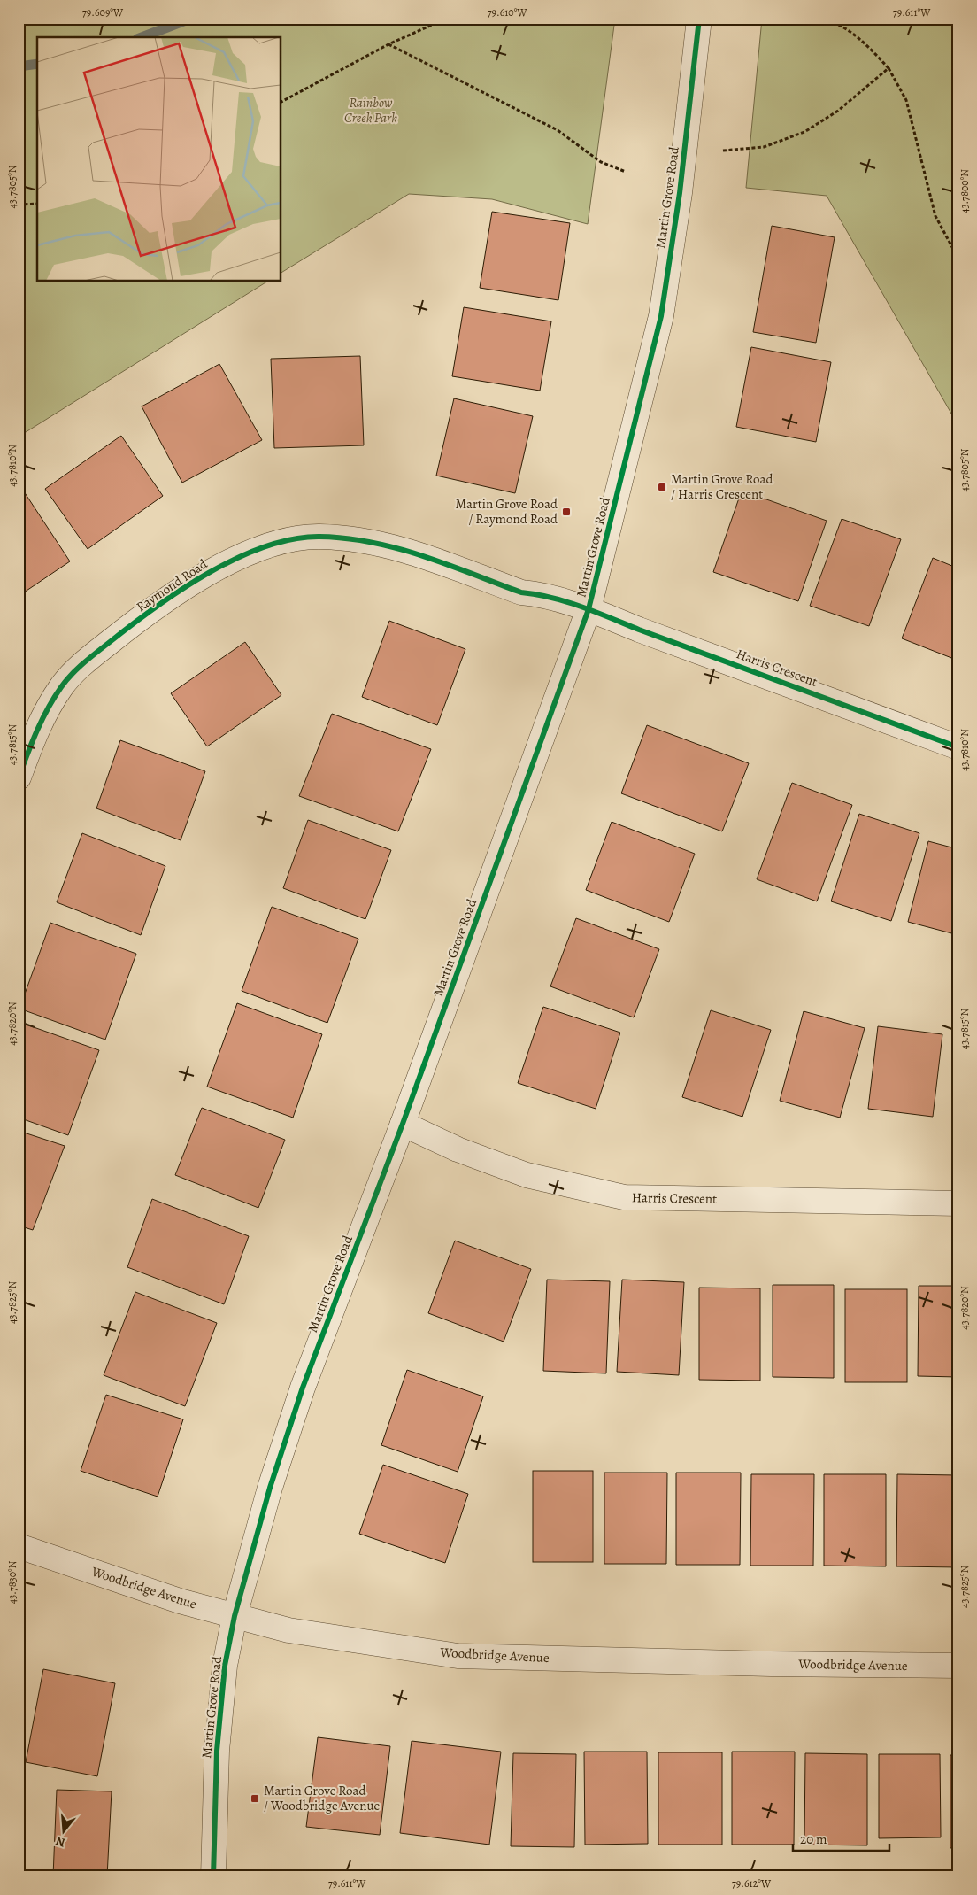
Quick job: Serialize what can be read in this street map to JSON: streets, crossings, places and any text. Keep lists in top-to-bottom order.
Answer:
{
  "streets": {
    "street": [
      "Martin Grove Road",
      "Raymond Road",
      "Harris Crescent",
      "Woodbridge Avenue"
    ]
  },
  "crossings": [
    ["Martin Grove Road", "Raymond Road"],
    ["Martin Grove Road", "Harris Crescent"],
    ["Martin Grove Road", "Woodbridge Avenue"],
    ["Raymond Road", "Harris Crescent"]
  ],
  "parks": ["Rainbow Creek Park"],
  "places": {
    "transit": ["Martin Grove Road / Harris Crescent", "Martin Grove Road / Raymond Road", "Martin Grove Road / Woodbridge Avenue"]
  },
  "scale_bar": "20 m",
  "north": "bottom",
  "coordinates": [
    "79.609°W",
    "79.610°W",
    "79.611°W",
    "43.7805°N",
    "43.7800°N",
    "43.7810°N",
    "43.7815°N",
    "43.7820°N",
    "43.7825°N",
    "43.7830°N",
    "79.612°W"
  ]
}
